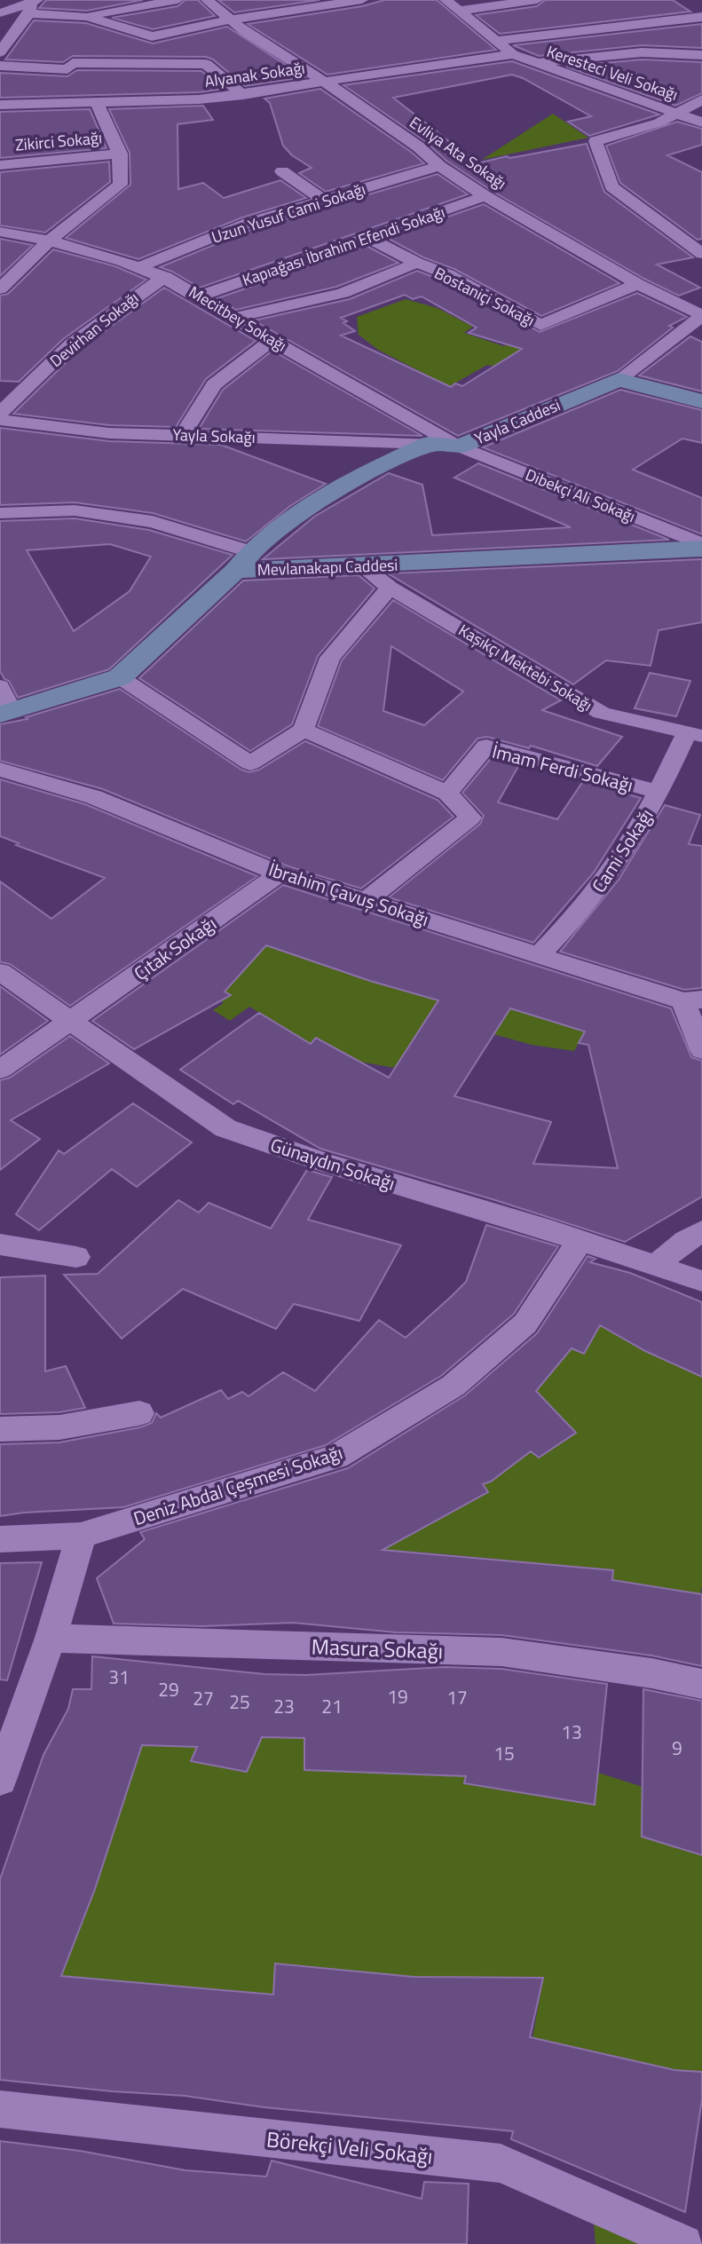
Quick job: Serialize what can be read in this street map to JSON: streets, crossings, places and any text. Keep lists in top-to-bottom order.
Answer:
{
  "streets": {
    "street": [
      "Keresteci Veli Sokağı",
      "Alyanak Sokağı",
      "Zikirci Sokağı",
      "Evliya Ata Sokağı",
      "Uzun Yusuf Cami Sokağı",
      "Kapıağası İbrahim Efendi Sokağı",
      "Bostaniçi Sokağı",
      "Meсitbey Sokağı",
      "Devirhan Sokağı",
      "Yayla Caddesi",
      "Yayla Sokağı",
      "Dibekçi Ali Sokağı",
      "Mevlanakapı Caddesi",
      "Kaşıkçı Mektebi Sokağı",
      "İmam Ferdi Sokağı",
      "Cami Sokağı",
      "İbrahim Çavuş Sokağı",
      "Çıtak Sokağı",
      "Günaydın Sokağı",
      "Deniz Abdal Çeşmesi Sokağı",
      "Masura Sokağı",
      "Börekçi Veli Sokağı"
    ]
  },
  "crossings": [
    ["Keresteci Veli Sokağı", "Alyanak Sokağı"],
    ["Alyanak Sokağı", "Evliya Ata Sokağı"],
    ["Evliya Ata Sokağı", "Uzun Yusuf Cami Sokağı"],
    ["Evliya Ata Sokağı", "Kapıağası İbrahim Efendi Sokağı"],
    ["Evliya Ata Sokağı", "Bostaniçi Sokağı"],
    ["Evliya Ata Sokağı", "Yayla Caddesi"],
    ["Uzun Yusuf Cami Sokağı", "Meсitbey Sokağı"],
    ["Kapıağası İbrahim Efendi Sokağı", "Bostaniçi Sokağı"],
    ["Kapıağası İbrahim Efendi Sokağı", "Meсitbey Sokağı"],
    ["Meсitbey Sokağı", "Devirhan Sokağı"],
    ["Meсitbey Sokağı", "Yayla Caddesi"],
    ["Meсitbey Sokağı", "Dibekçi Ali Sokağı"],
    ["Yayla Caddesi", "Yayla Sokağı"],
    ["Yayla Caddesi", "Dibekçi Ali Sokağı"],
    ["Yayla Caddesi", "Mevlanakapı Caddesi"],
    ["Dibekçi Ali Sokağı", "Mevlanakapı Caddesi"],
    ["Mevlanakapı Caddesi", "Kaşıkçı Mektebi Sokağı"],
    ["Kaşıkçı Mektebi Sokağı", "Cami Sokağı"],
    ["İmam Ferdi Sokağı", "Cami Sokağı"],
    ["Cami Sokağı", "İbrahim Çavuş Sokağı"],
    ["İbrahim Çavuş Sokağı", "Çıtak Sokağı"],
    ["Çıtak Sokağı", "Günaydın Sokağı"],
    ["Günaydın Sokağı", "Deniz Abdal Çeşmesi Sokağı"]
  ],
  "house_numbers": [
    "31",
    "29",
    "19",
    "17",
    "27",
    "25",
    "23",
    "21",
    "13",
    "9",
    "15"
  ]
}
